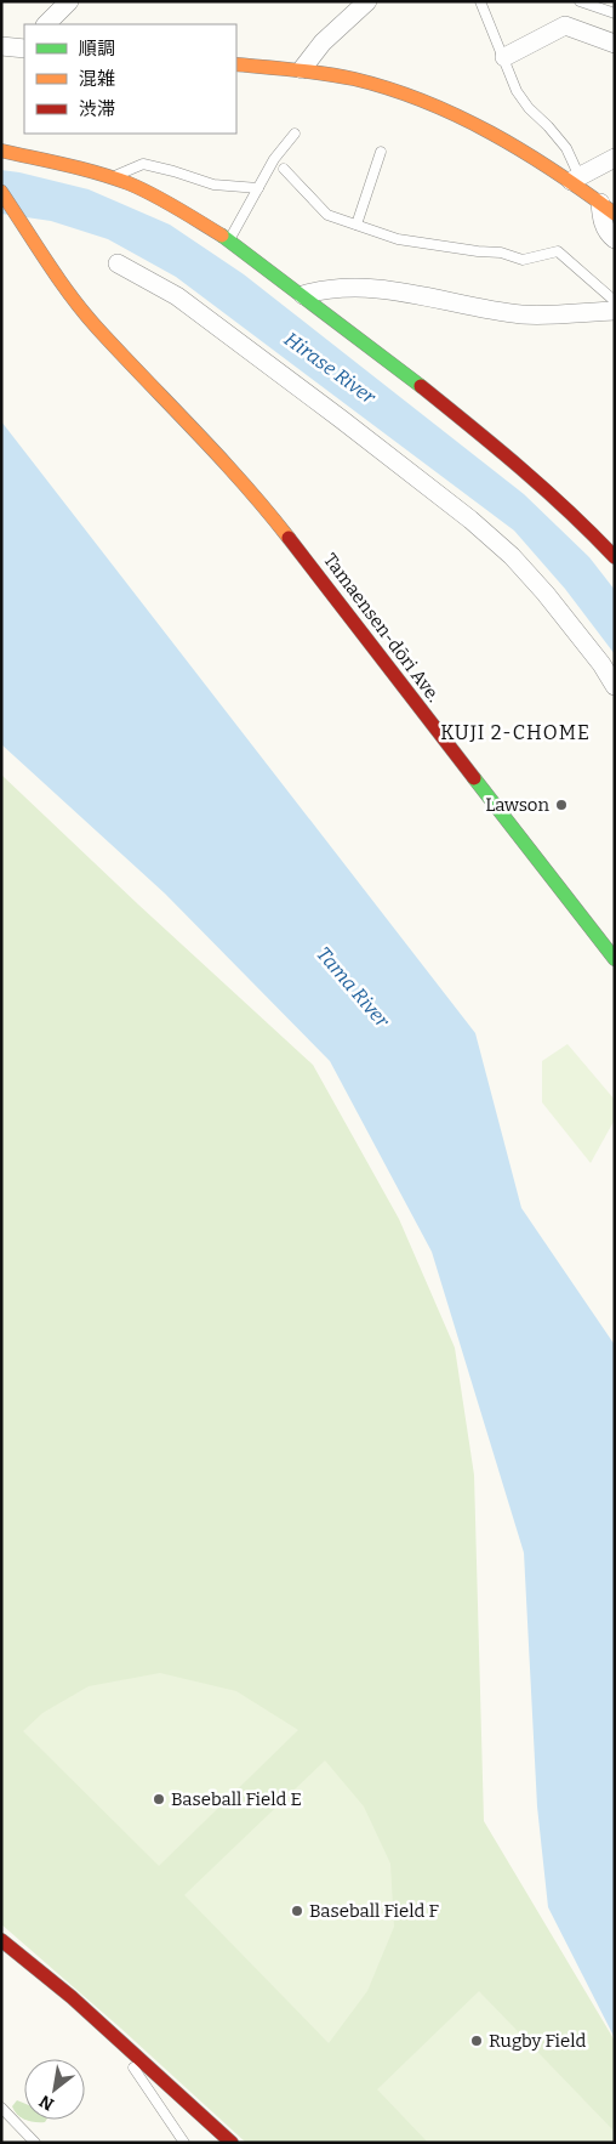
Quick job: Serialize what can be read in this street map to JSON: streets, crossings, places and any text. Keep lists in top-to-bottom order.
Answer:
{
  "streets": {
    "street": ["Tamaensen-dōri Ave."]
  },
  "districts": ["KUJI 2-CHOME"],
  "water": ["Hirase River", "Tama River"],
  "places": [
    "Lawson",
    "Baseball Field E",
    "Baseball Field F",
    "Rugby Field"
  ],
  "legend": ["順調", "混雑", "渋滞"],
  "north": "bottom left"
}
